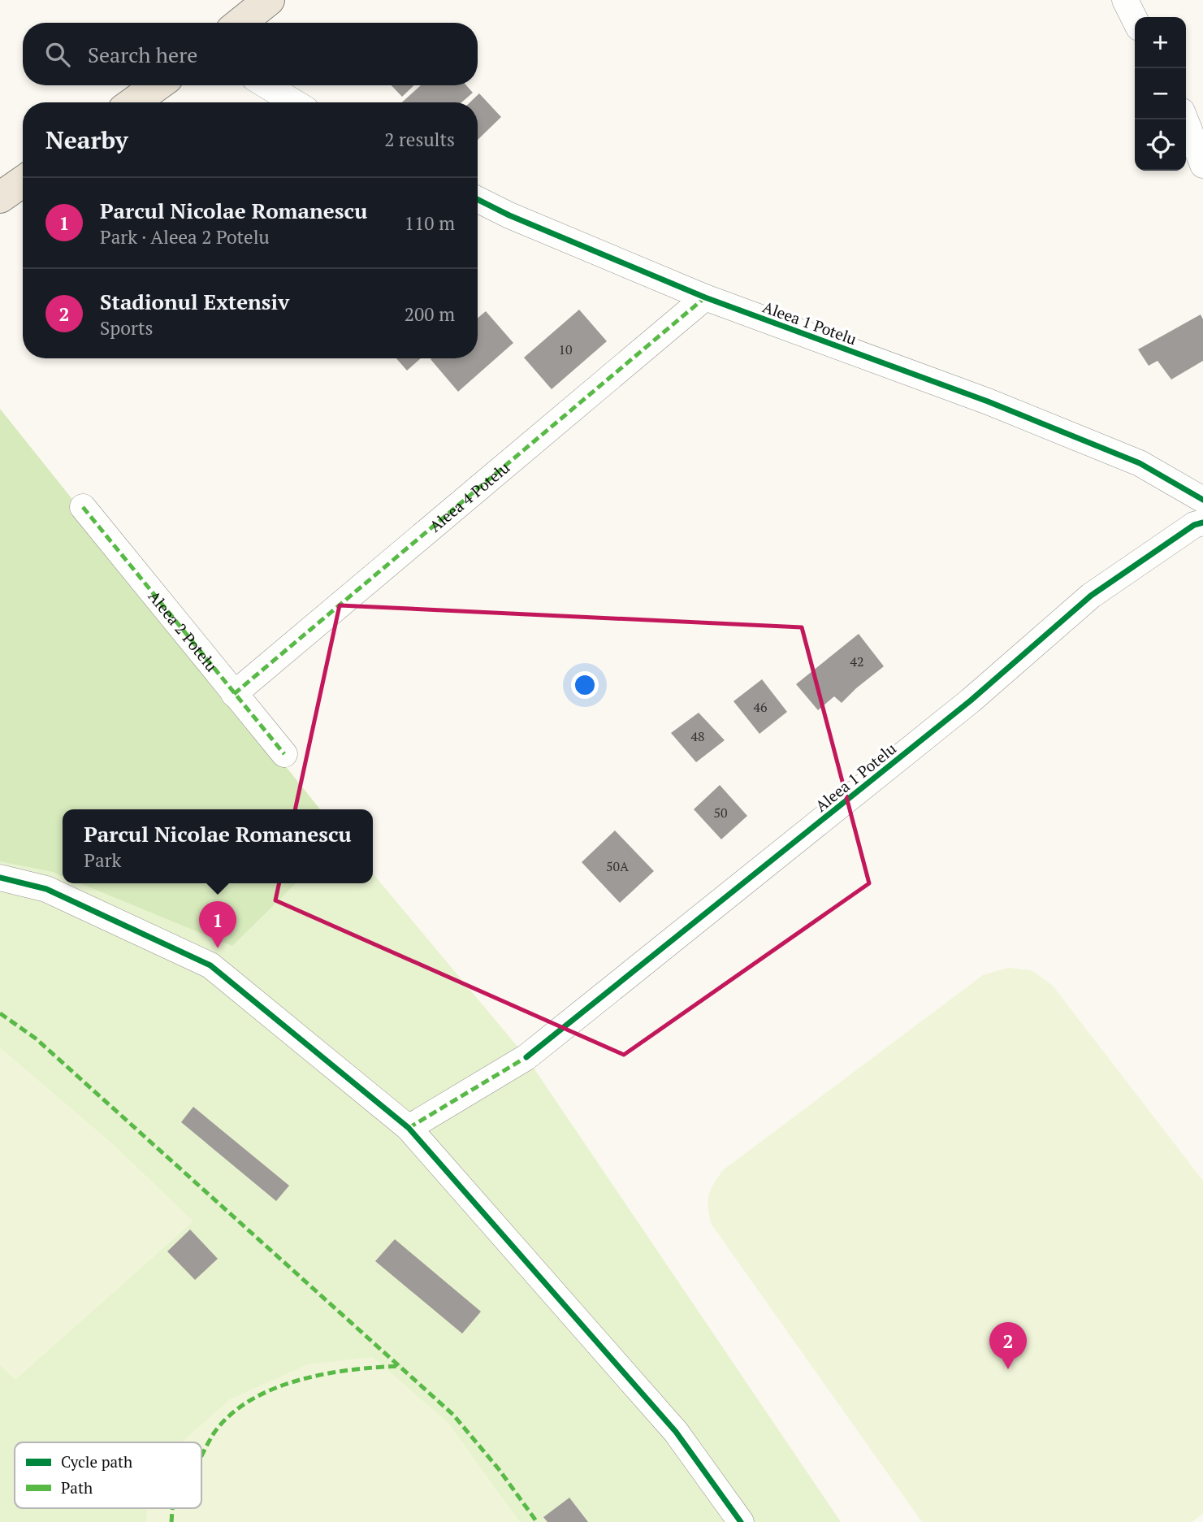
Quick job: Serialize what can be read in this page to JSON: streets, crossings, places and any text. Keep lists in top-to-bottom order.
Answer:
{
  "streets": {
    "street": ["Aleea 1 Potelu", "Aleea 4 Potelu", "Aleea 2 Potelu"]
  },
  "crossings": [
    ["Aleea 1 Potelu", "Aleea 4 Potelu"],
    ["Aleea 4 Potelu", "Aleea 2 Potelu"]
  ],
  "house_numbers": [
    "10",
    "42",
    "46",
    "48",
    "50",
    "50A"
  ],
  "legend": ["Cycle path", "Path"],
  "page": {
    "map_buttons": ["+", "−"],
    "search": "Search here",
    "heading": ["Nearby", "2 results"],
    "list": [
      {
        "mark": "1",
        "name": "Parcul Nicolae Romanescu",
        "note": "Park · Aleea 2 Potelu",
        "value": "110 m"
      },
      {
        "mark": "2",
        "name": "Stadionul Extensiv",
        "note": "Sports",
        "value": "200 m"
      }
    ],
    "popup": ["Parcul Nicolae Romanescu", "Park"],
    "pins": ["1", "2"]
  }
}
